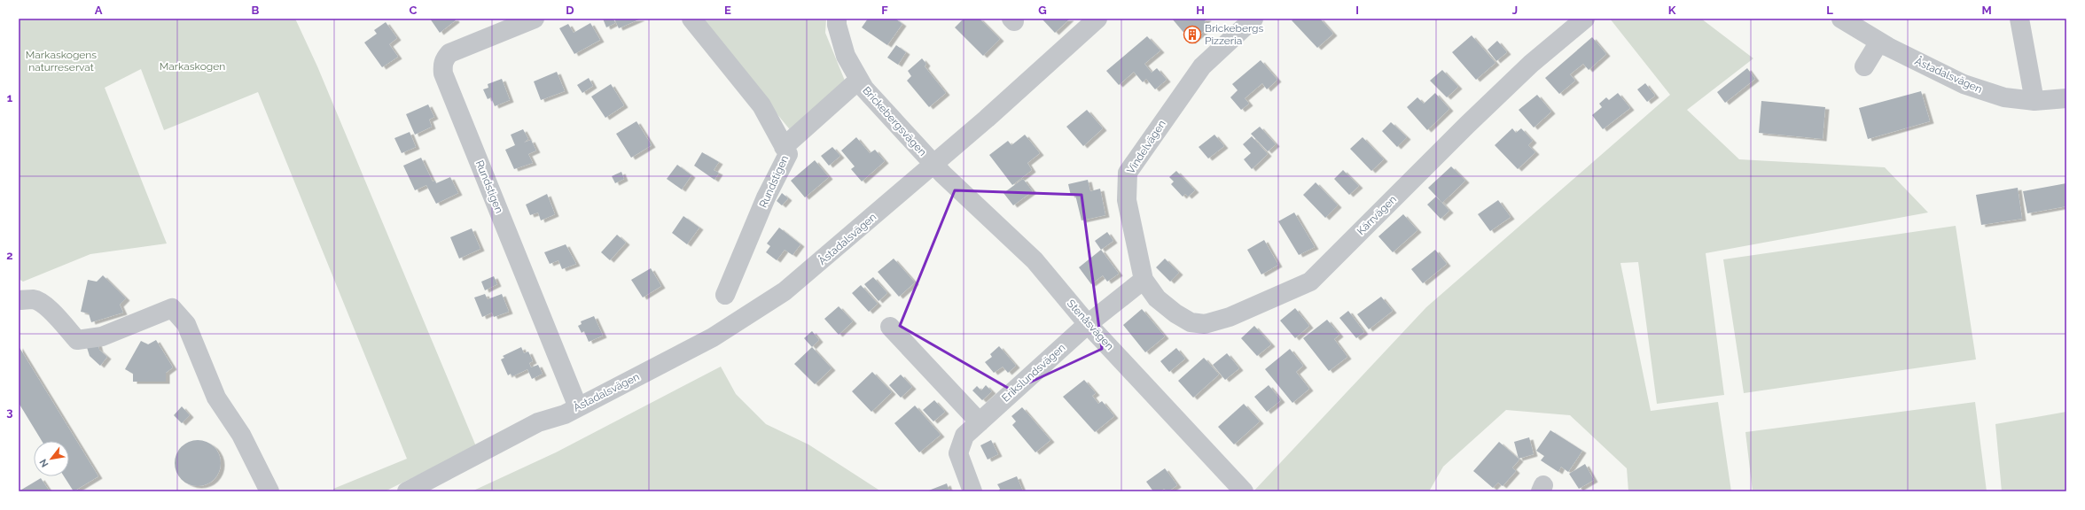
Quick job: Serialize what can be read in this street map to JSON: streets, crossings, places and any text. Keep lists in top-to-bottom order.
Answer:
{
  "streets": {
    "street": [
      "Åstadalsvägen",
      "Brickebergsvägen",
      "Vindelvägen",
      "Rundstigen",
      "Kärrvägen",
      "Stenåsvägen",
      "Erikslundsvägen"
    ]
  },
  "crossings": [
    ["Åstadalsvägen", "Brickebergsvägen"],
    ["Åstadalsvägen", "Rundstigen"],
    ["Åstadalsvägen", "Stenåsvägen"],
    ["Brickebergsvägen", "Rundstigen"],
    ["Brickebergsvägen", "Stenåsvägen"],
    ["Vindelvägen", "Kärrvägen"],
    ["Stenåsvägen", "Erikslundsvägen"]
  ],
  "parks": ["Markaskogens naturreservat", "Markaskogen"],
  "places": {
    "building": ["Brickebergs Pizzeria"]
  },
  "north": "bottom left",
  "grid": {
    "columns": [
      "A",
      "B",
      "C",
      "D",
      "E",
      "F",
      "G",
      "H",
      "I",
      "J",
      "K",
      "L",
      "M"
    ],
    "rows": ["1", "2", "3"]
  }
}
